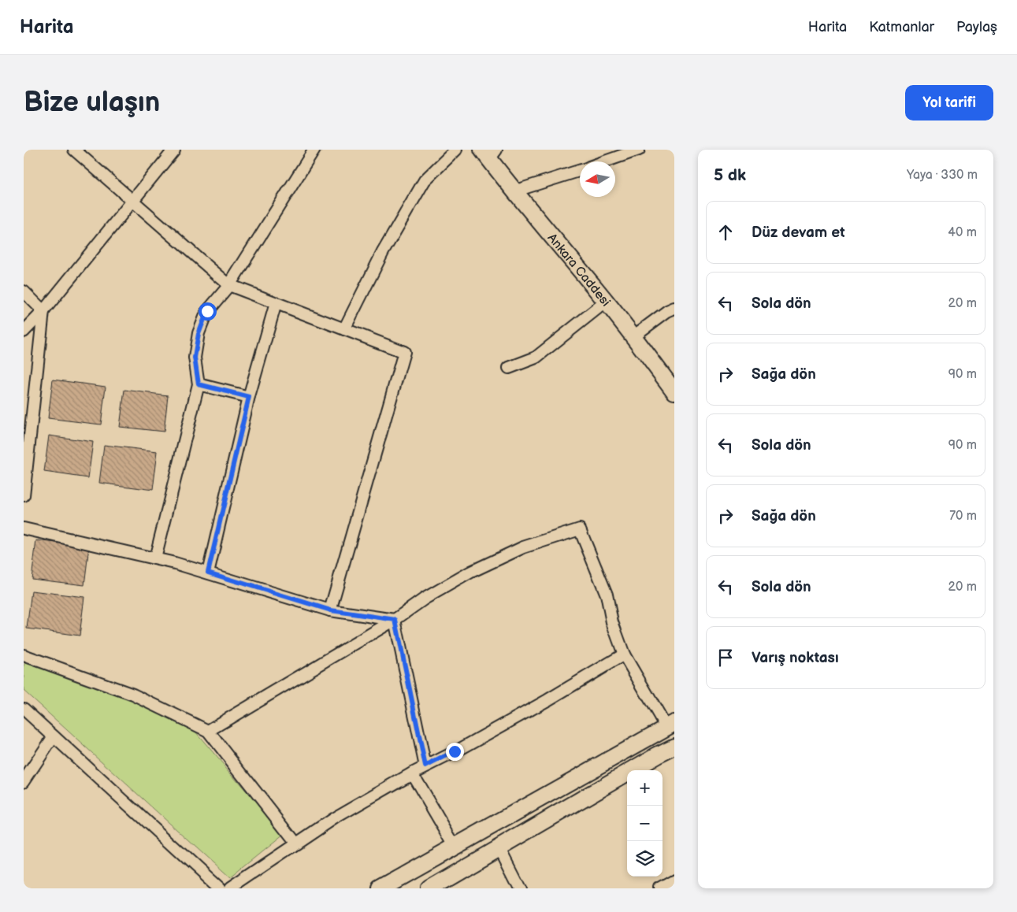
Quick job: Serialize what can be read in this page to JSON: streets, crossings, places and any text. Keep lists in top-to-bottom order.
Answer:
{
  "streets": {
    "street": ["Ankara Caddesi"]
  },
  "north": "left",
  "page": {
    "header": "Harita",
    "nav": ["Harita", "Katmanlar", "Paylaş"],
    "buttons": "Yol tarifi",
    "title": "Bize ulaşın",
    "heading": ["5 dk", "Yaya · 330 m"],
    "list": [
      ["Düz devam et", "40 m"],
      ["Sola dön", "20 m"],
      ["Sağa dön", "90 m"],
      ["Sola dön", "90 m"],
      ["Sağa dön", "70 m"],
      ["Sola dön", "20 m"],
      "Varış noktası"
    ],
    "map_buttons": ["+", "−"]
  }
}
